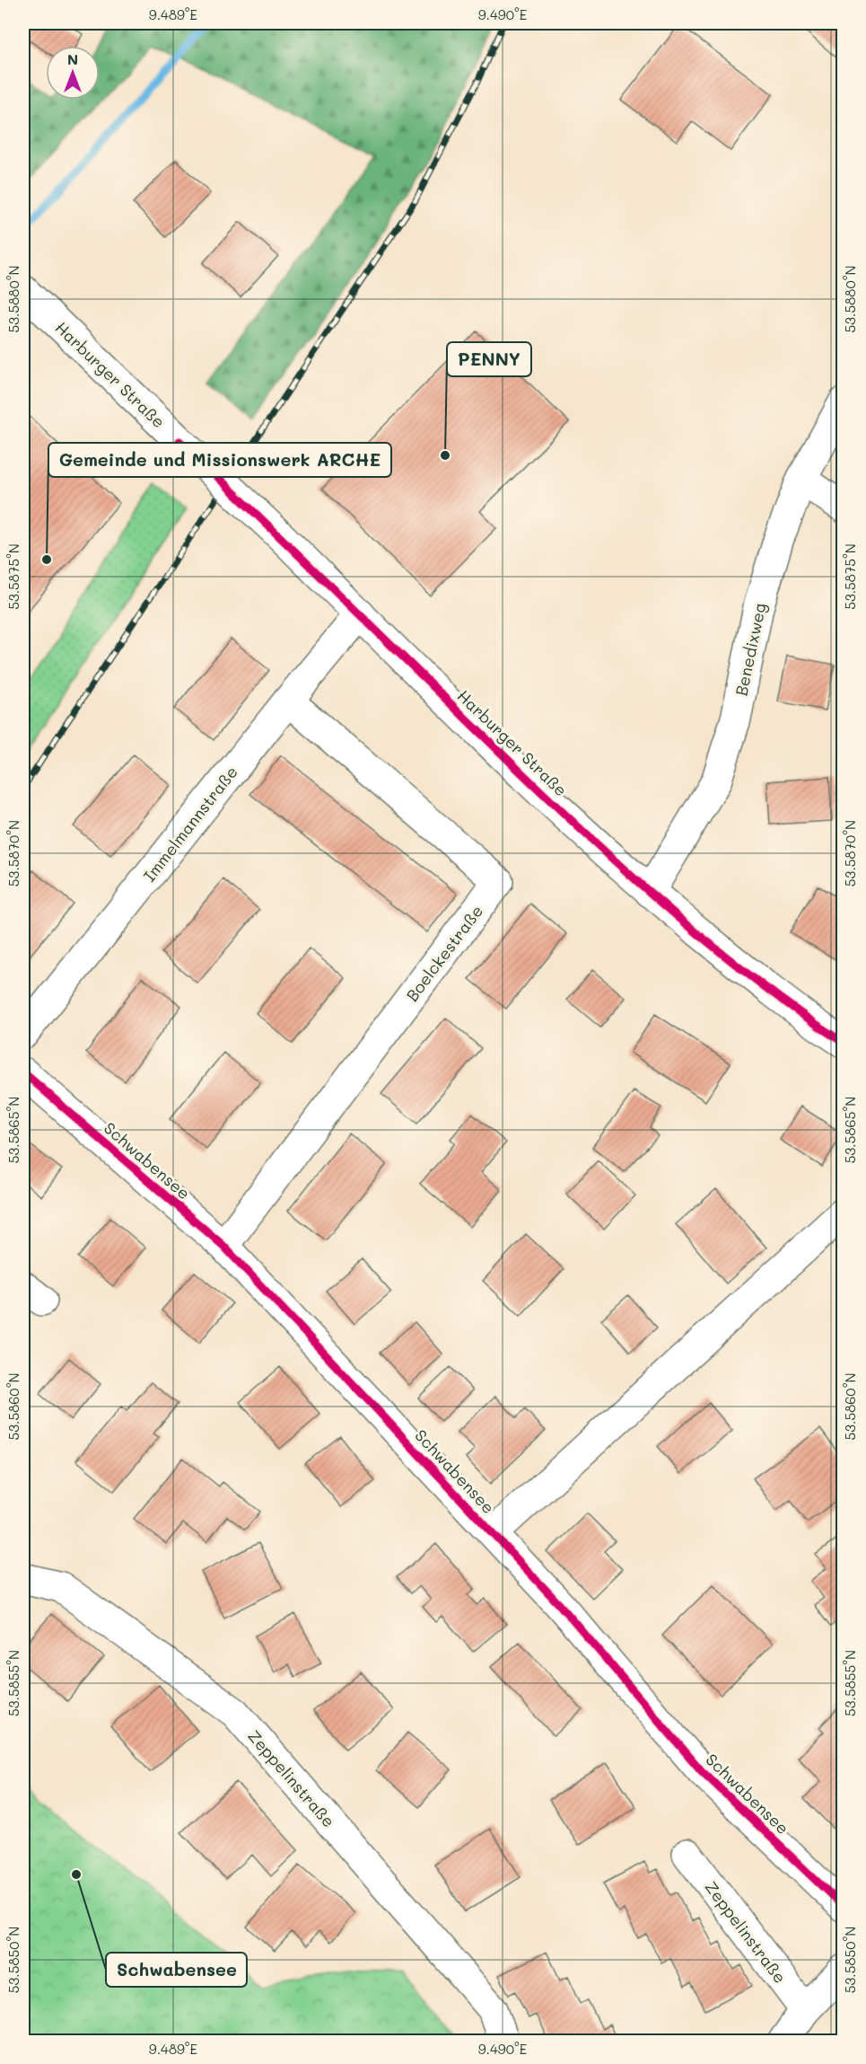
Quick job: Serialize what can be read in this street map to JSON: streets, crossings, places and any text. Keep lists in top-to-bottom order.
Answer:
{
  "streets": {
    "street": [
      "Harburger Straße",
      "Benedixweg",
      "Immelmannstraße",
      "Boelckestraße",
      "Schwabensee",
      "Zeppelinstraße"
    ]
  },
  "crossings": [
    ["Harburger Straße", "Benedixweg"],
    ["Harburger Straße", "Immelmannstraße"],
    ["Immelmannstraße", "Boelckestraße"],
    ["Boelckestraße", "Schwabensee"]
  ],
  "places": ["PENNY", "Gemeinde und Missionswerk ARCHE", "Schwabensee"],
  "north": "top",
  "coordinates": [
    "9.489°E",
    "9.490°E",
    "53.5880°N",
    "53.5875°N",
    "53.5870°N",
    "53.5865°N",
    "53.5860°N",
    "53.5855°N",
    "53.5850°N"
  ]
}
